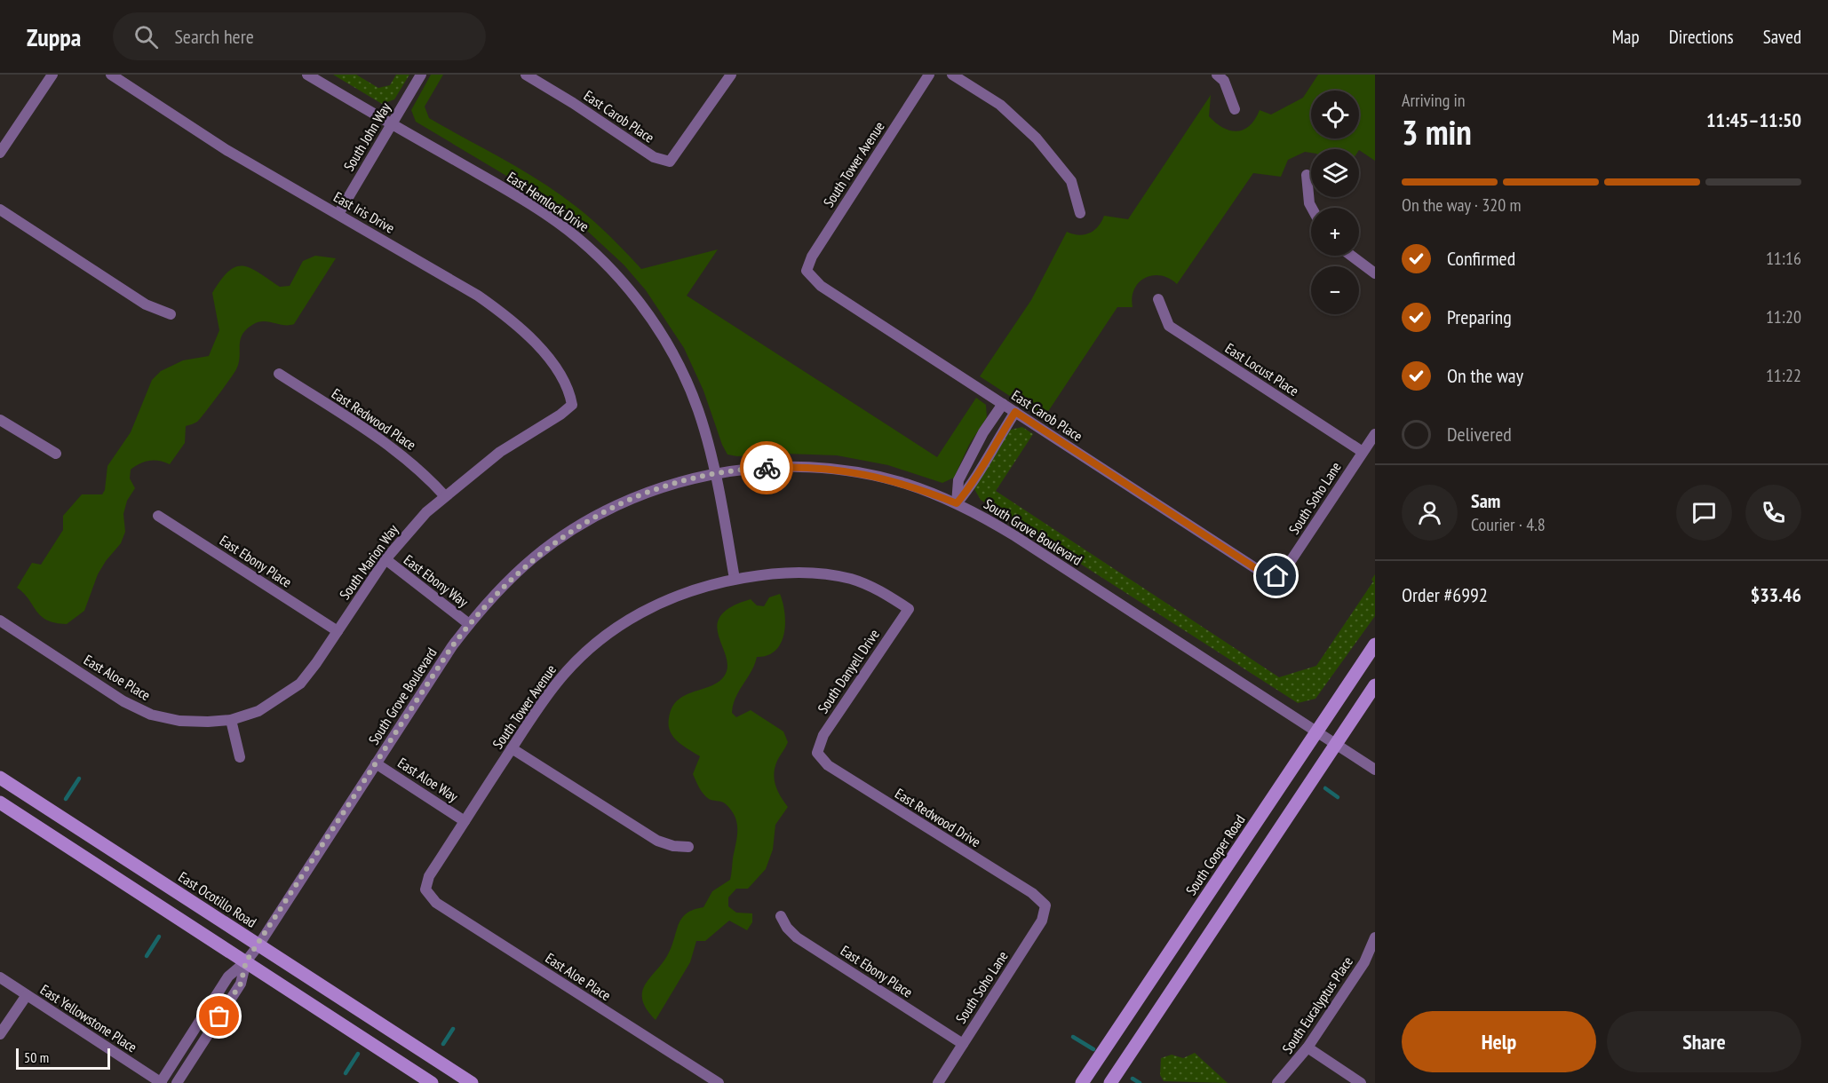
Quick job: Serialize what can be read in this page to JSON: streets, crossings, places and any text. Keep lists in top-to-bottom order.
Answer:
{
  "streets": {
    "main road": ["South Cooper Road", "East Ocotillo Road"],
    "street": [
      "East Carob Place",
      "South John Way",
      "South Tower Avenue",
      "East Hemlock Drive",
      "East Iris Drive",
      "East Locust Place",
      "East Redwood Place",
      "South Soho Lane",
      "South Grove Boulevard",
      "East Ebony Place",
      "South Marion Way",
      "East Ebony Way",
      "South Danyell Drive",
      "East Aloe Place",
      "East Aloe Way",
      "East Redwood Drive",
      "South Eucalyptus Place",
      "East Yellowstone Place"
    ]
  },
  "crossings": [
    ["East Carob Place", "South Tower Avenue"],
    ["East Carob Place", "South Soho Lane"],
    ["South John Way", "East Hemlock Drive"],
    ["South John Way", "East Iris Drive"],
    ["South Tower Avenue", "East Hemlock Drive"],
    ["South Tower Avenue", "South Danyell Drive"],
    ["South Tower Avenue", "East Aloe Place"],
    ["South Tower Avenue", "East Aloe Way"],
    ["East Hemlock Drive", "South Grove Boulevard"],
    ["East Iris Drive", "South Marion Way"],
    ["East Locust Place", "South Soho Lane"],
    ["East Redwood Place", "South Marion Way"],
    ["South Soho Lane", "East Ebony Place"],
    ["South Soho Lane", "East Redwood Drive"],
    ["South Grove Boulevard", "East Ebony Way"],
    ["South Grove Boulevard", "East Aloe Way"],
    ["South Grove Boulevard", "South Cooper Road"],
    ["South Grove Boulevard", "East Ocotillo Road"],
    ["East Ebony Place", "South Marion Way"],
    ["South Marion Way", "East Ebony Way"],
    ["South Marion Way", "East Aloe Place"],
    ["South Danyell Drive", "East Redwood Drive"]
  ],
  "scale_bar": "50 m",
  "page": {
    "header": "Zuppa",
    "search": "Search here",
    "nav": ["Map", "Directions", "Saved"],
    "heading": ["3 min", "Arriving in", "11:45–11:50"],
    "panel": [
      "Sam",
      "Courier · 4.8",
      "Order #6992",
      "$33.46"
    ],
    "map_buttons": ["+", "−"],
    "bar": "On the way · 320 m",
    "list": [
      ["Confirmed", "11:16"],
      ["Preparing", "11:20"],
      ["On the way", "11:22"],
      "Delivered"
    ],
    "buttons": ["Help", "Share"],
    "scale": "50 m"
  }
}
